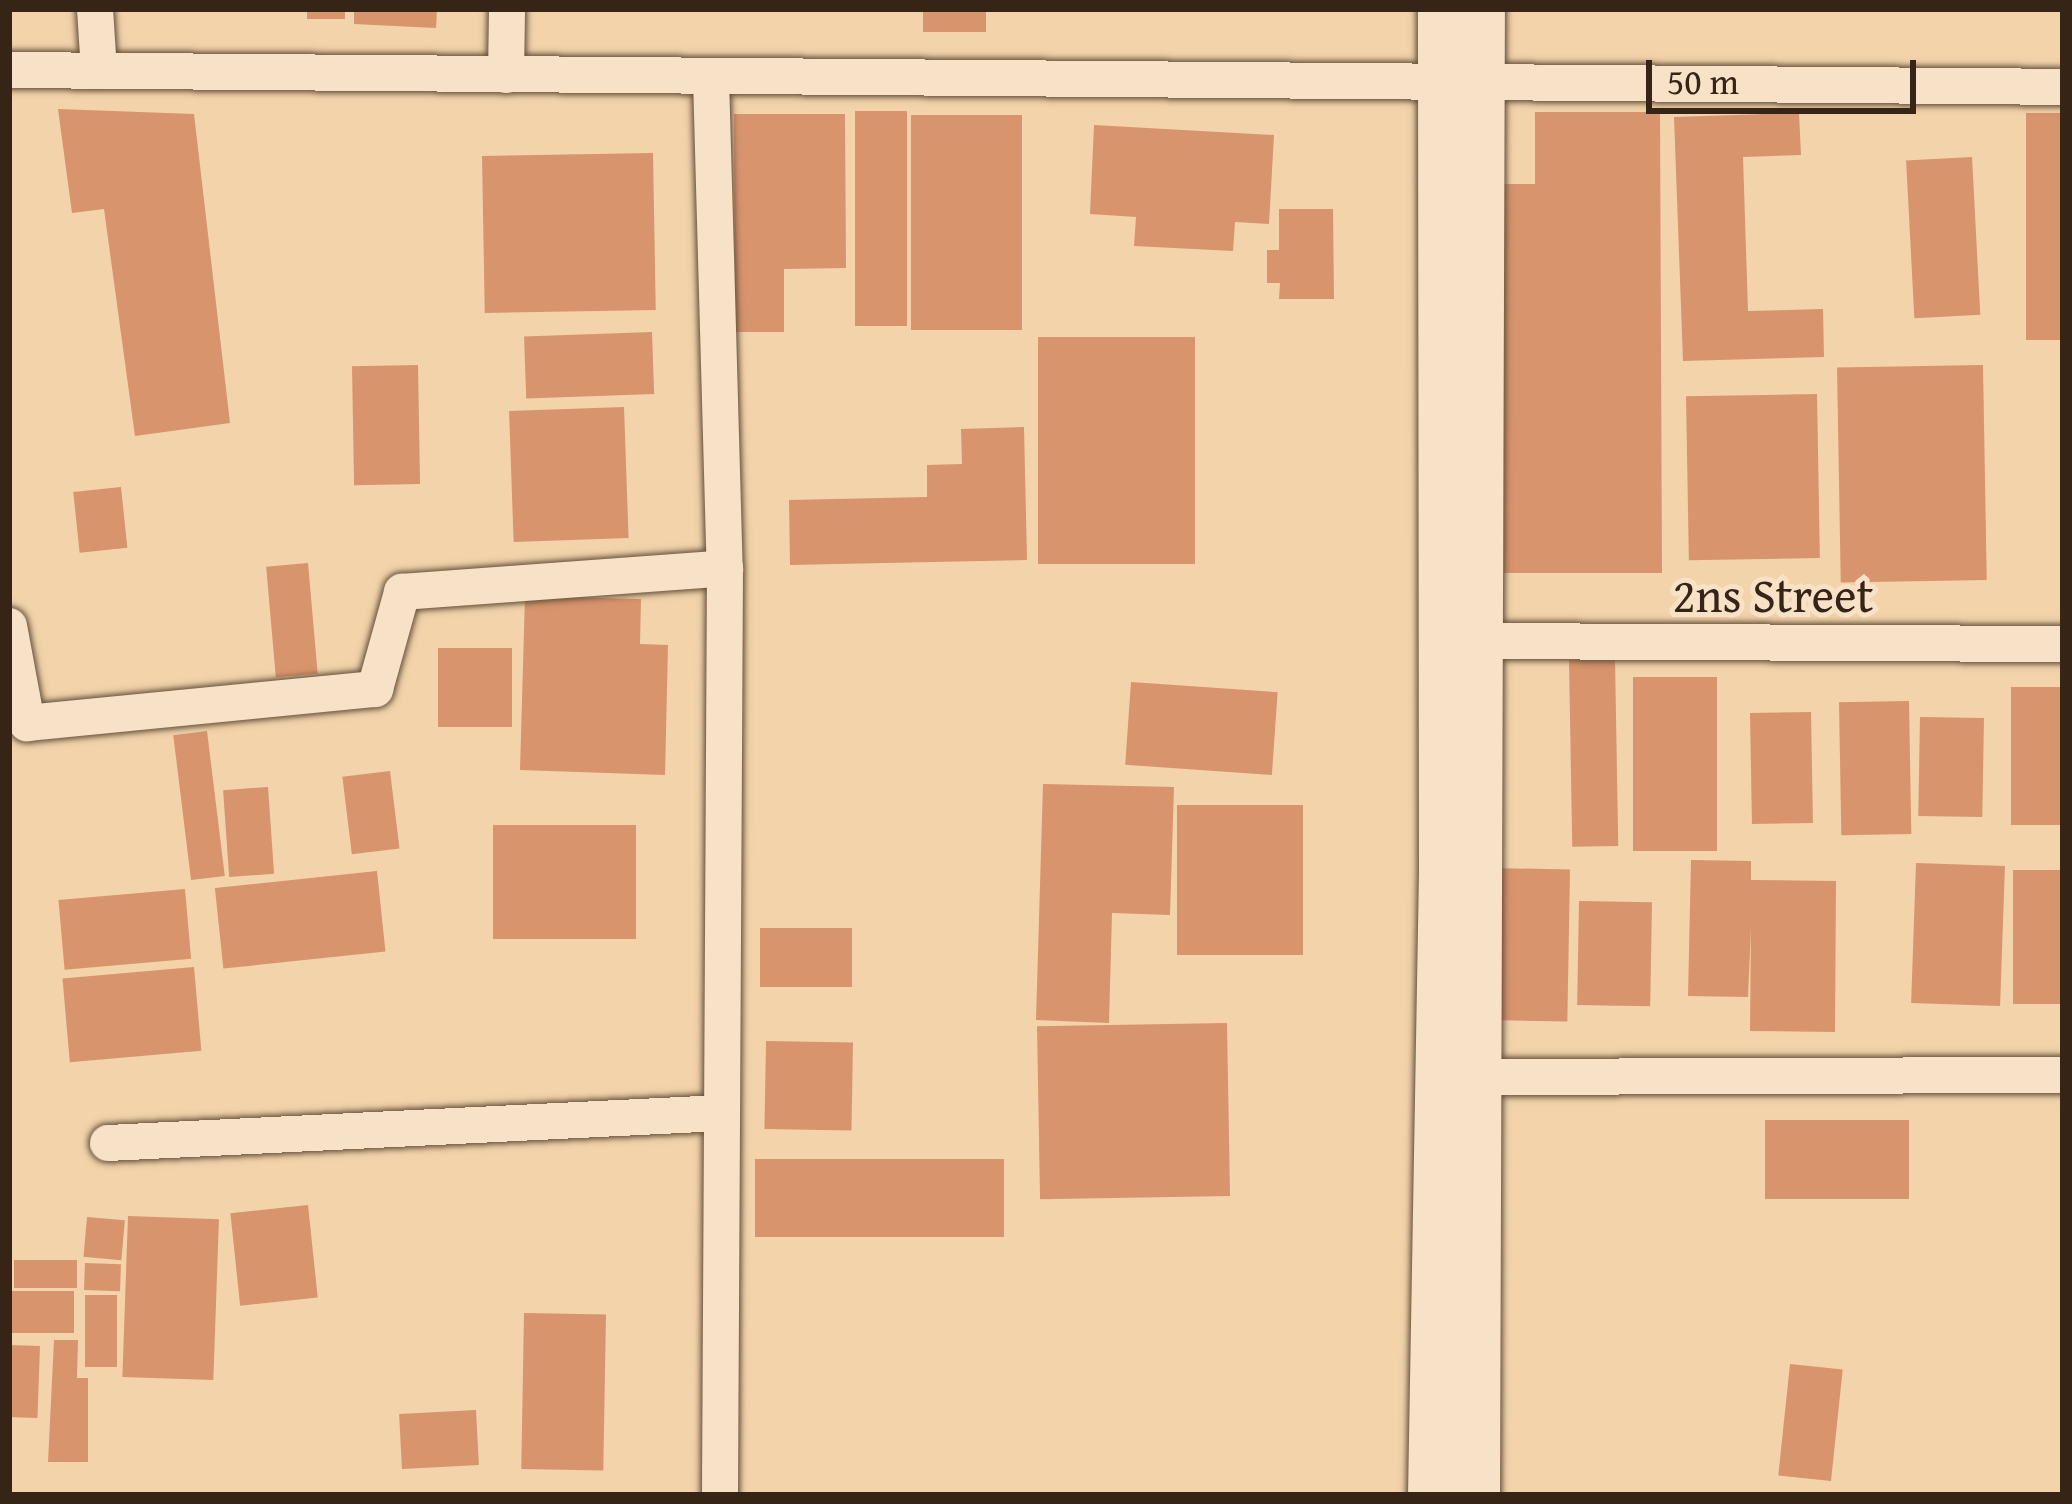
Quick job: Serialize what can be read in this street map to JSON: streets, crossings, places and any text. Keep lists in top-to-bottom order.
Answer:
{
  "streets": {
    "street": ["2ns Street"]
  },
  "scale_bar": "50 m"
}
